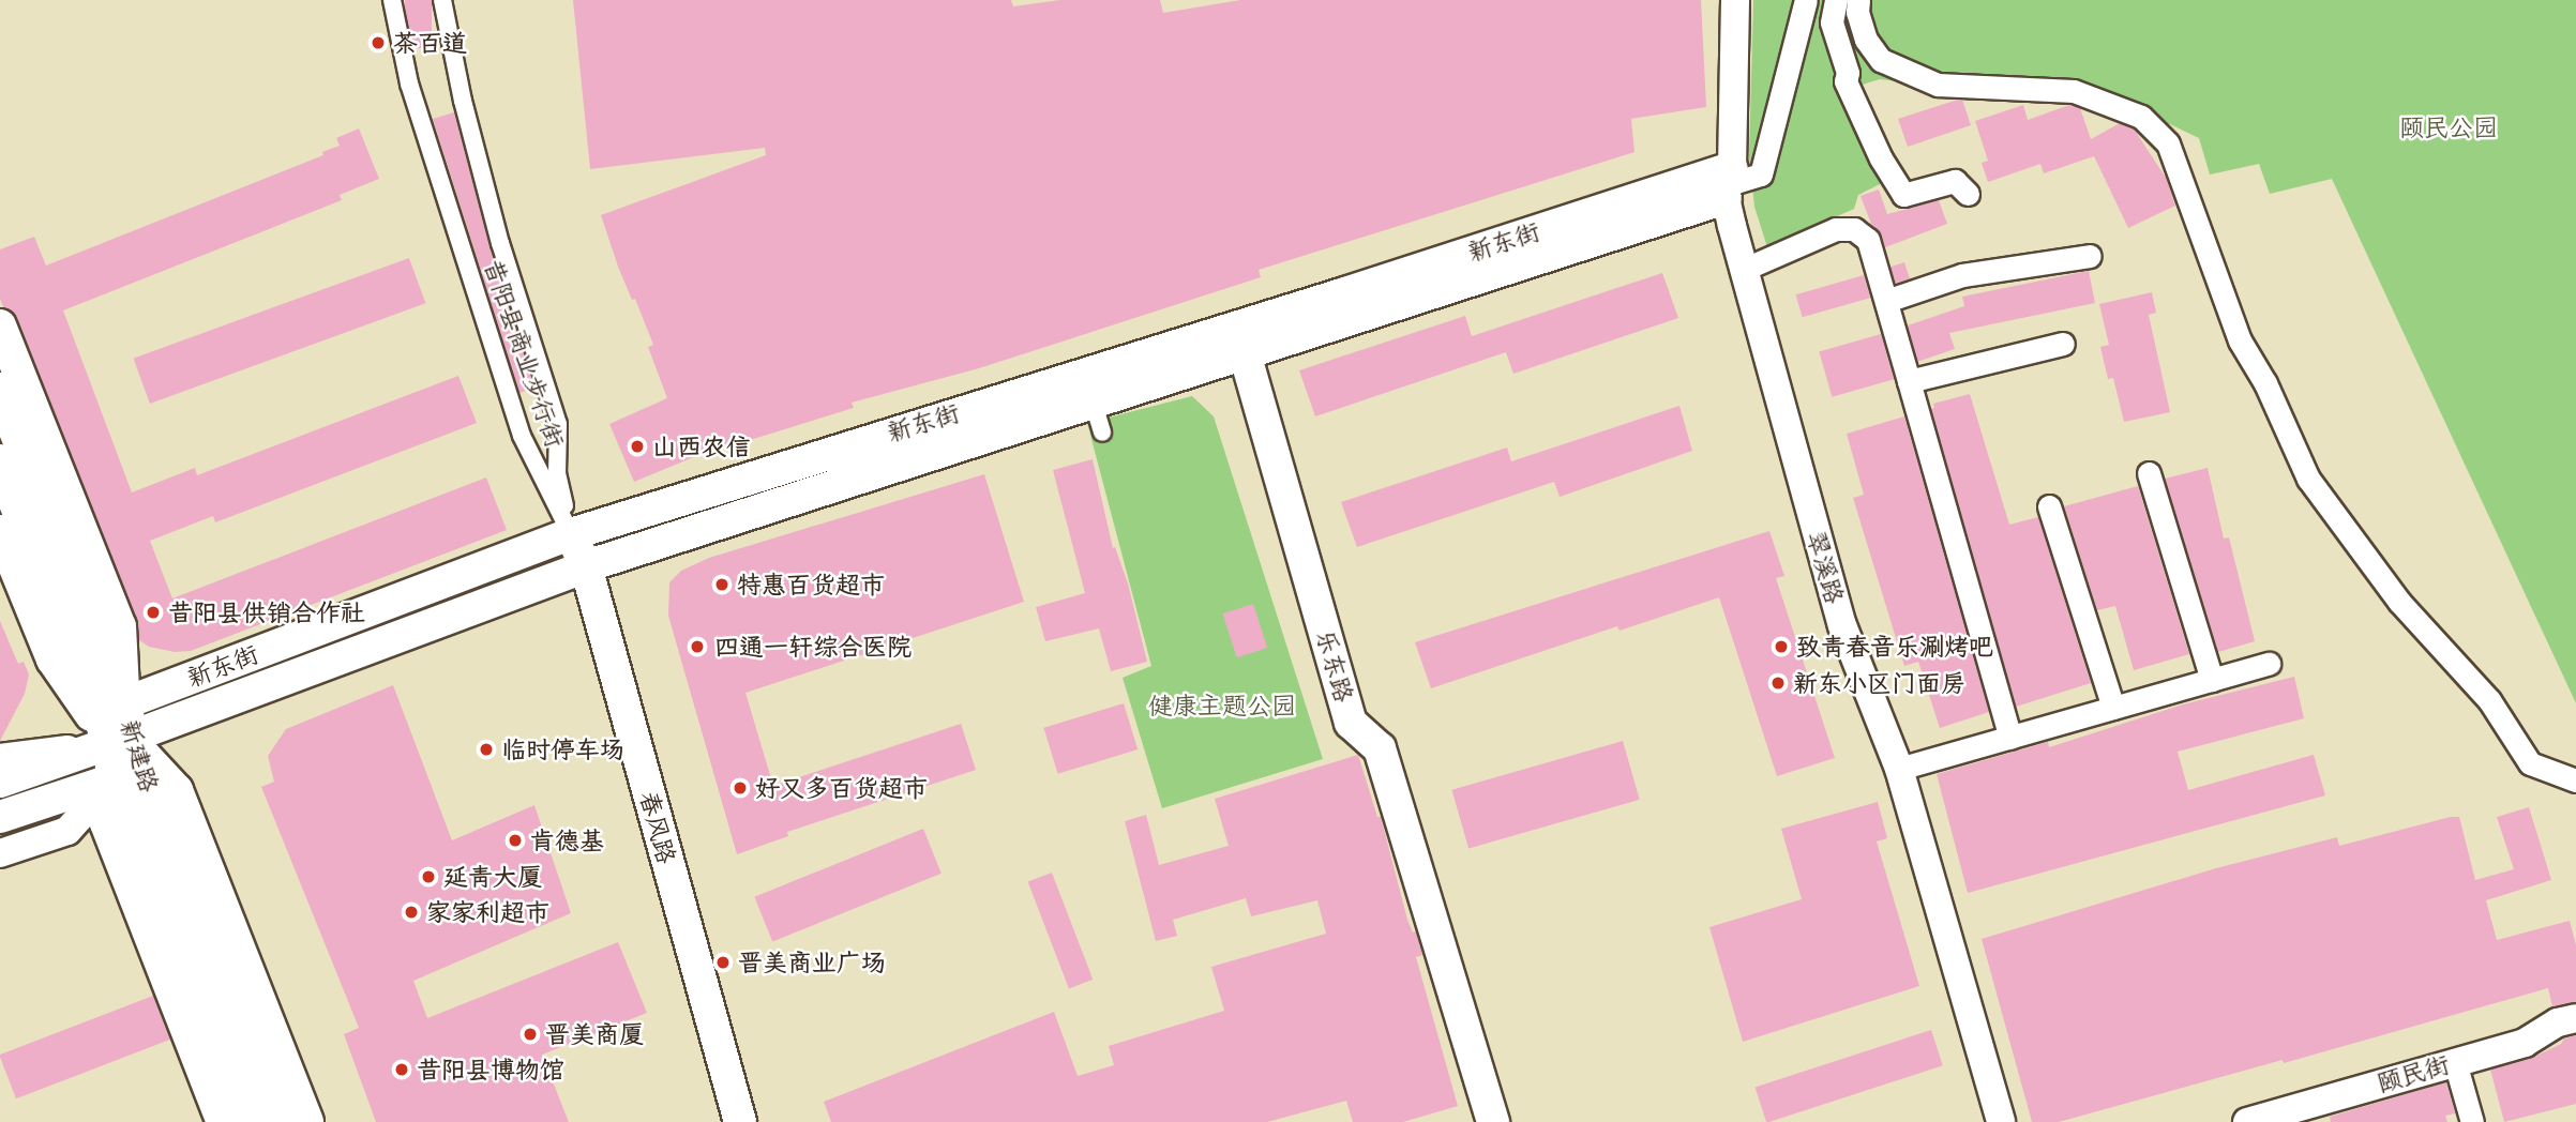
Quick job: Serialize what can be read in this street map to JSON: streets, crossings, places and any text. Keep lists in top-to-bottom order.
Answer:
{
  "streets": {
    "main road": [
      "新东街",
      "乐东路",
      "新建路",
      "春风路"
    ],
    "street": ["昔阳县商业步行街", "翠溪路", "颐民街"]
  },
  "crossings": [
    ["新东街", "昔阳县商业步行街"],
    ["新东街", "翠溪路"],
    ["新东街", "乐东路"],
    ["新东街", "新建路"],
    ["新东街", "春风路"],
    ["昔阳县商业步行街", "春风路"]
  ],
  "parks": ["颐民公园", "健康主题公园"],
  "places": [
    "茶百道",
    "山西农信",
    "特惠百货超市",
    "昔阳县供销合作社",
    "四通一轩综合医院",
    "致青春音乐涮烤吧",
    "新东小区门面房",
    "临时停车场",
    "好又多百货超市",
    "肯德基",
    "延青大厦",
    "家家利超市",
    "晋美商业广场",
    "晋美商厦",
    "昔阳县博物馆"
  ]
}
